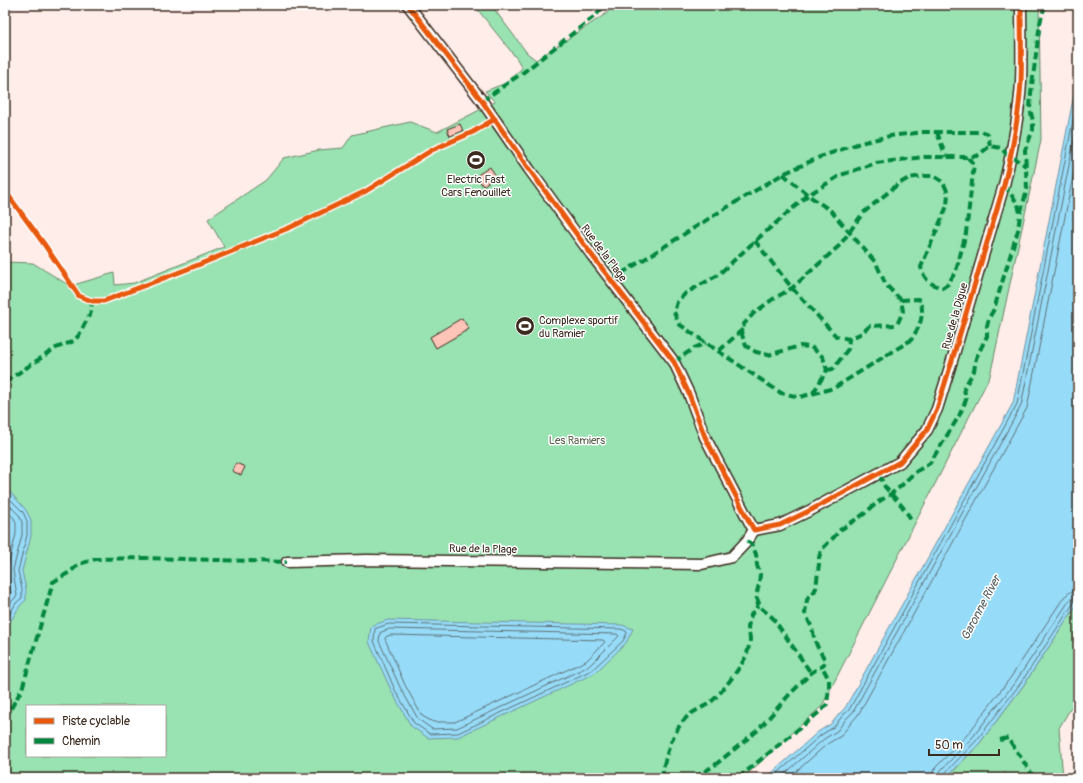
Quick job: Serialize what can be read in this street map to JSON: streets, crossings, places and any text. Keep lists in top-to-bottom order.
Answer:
{
  "streets": {
    "street": ["Rue de la Plage", "Rue de la Digue"]
  },
  "crossings": [
    ["Rue de la Plage", "Rue de la Digue"]
  ],
  "water": ["Garonne River"],
  "parks": ["Les Ramiers"],
  "places": {
    "sports": ["Electric Fast Cars Fenouillet", "Complexe sportif du Ramier"]
  },
  "legend": ["Piste cyclable", "Chemin"],
  "scale_bar": "50 m"
}
